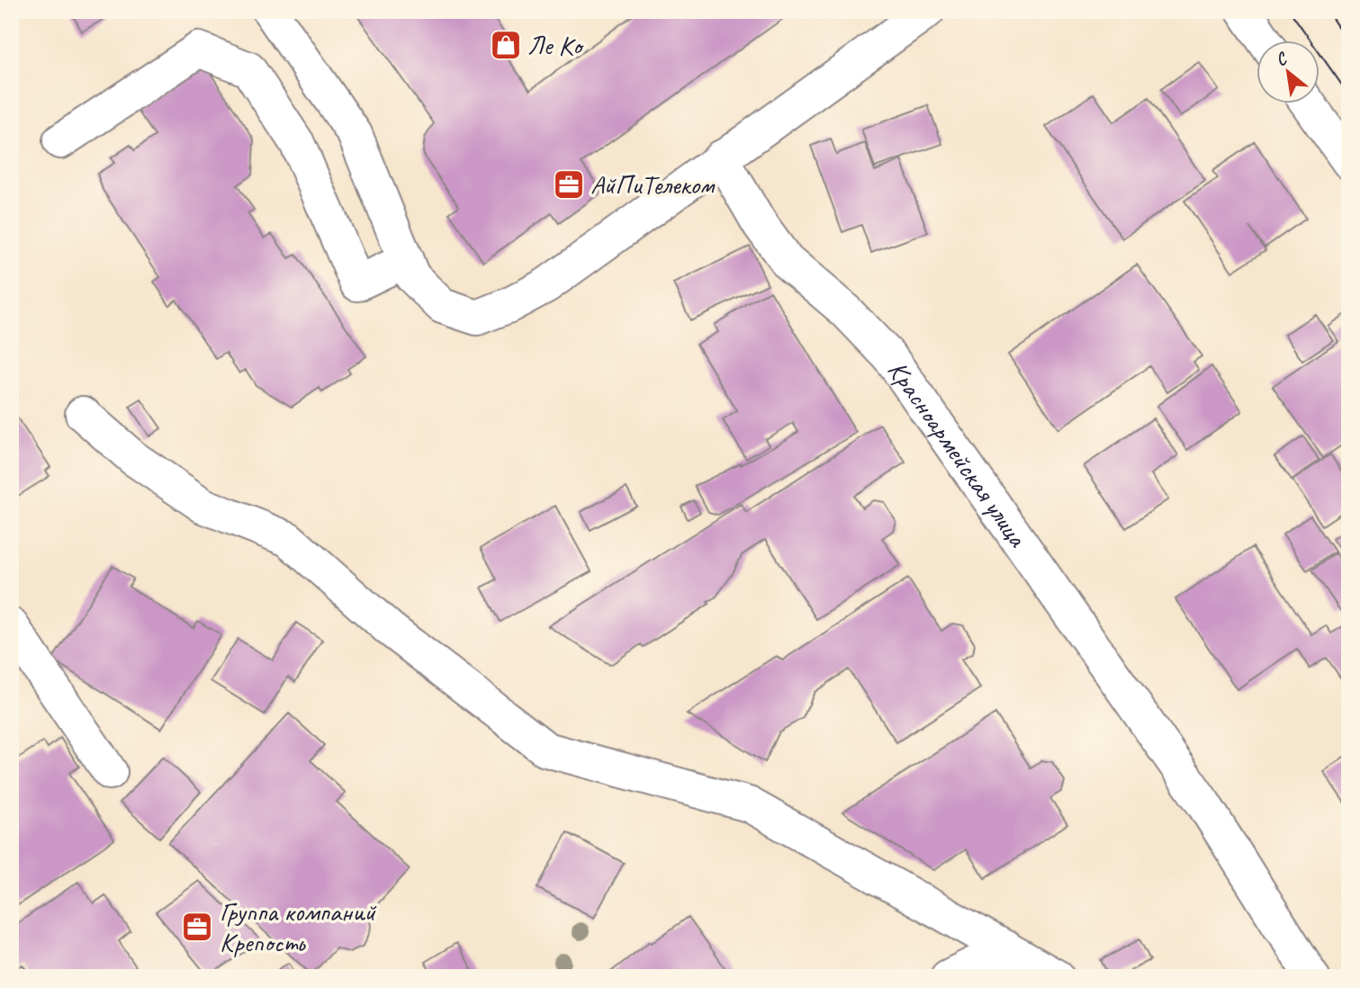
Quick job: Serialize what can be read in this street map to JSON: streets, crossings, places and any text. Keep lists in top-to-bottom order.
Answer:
{
  "streets": {
    "street": ["Красноармейская улица"]
  },
  "places": {
    "shop": ["Ле Ко"],
    "office": ["АйПиТелеком", "Группа компаний Крепость"]
  },
  "north": "top left"
}
